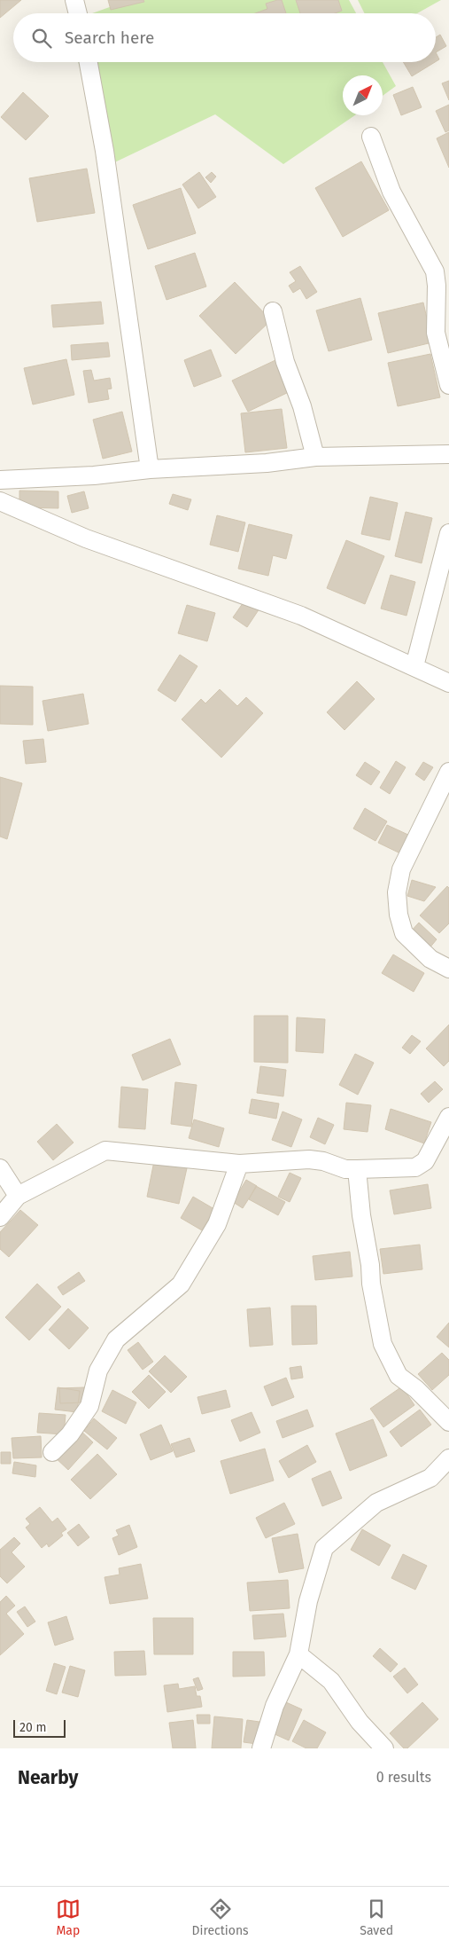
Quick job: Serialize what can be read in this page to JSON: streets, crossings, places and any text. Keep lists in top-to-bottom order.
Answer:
{
  "scale_bar": "20 m",
  "north": "top right",
  "page": {
    "search": "Search here",
    "scale": "20 m",
    "heading": ["Nearby", "0 results"],
    "nav": ["Map", "Directions", "Saved"]
  }
}
